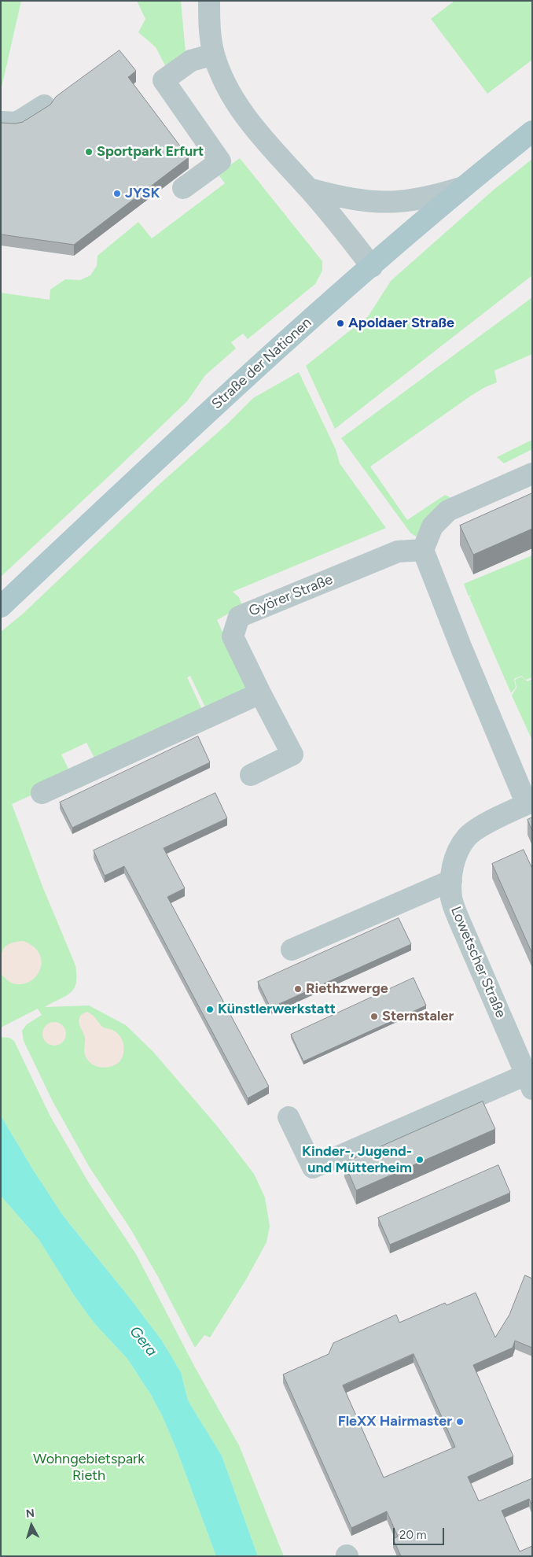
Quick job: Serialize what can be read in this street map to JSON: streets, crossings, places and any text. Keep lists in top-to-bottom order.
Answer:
{
  "streets": {
    "main road": ["Straße der Nationen"],
    "street": ["Györer Straße", "Lowetscher Straße"]
  },
  "water": ["Gera"],
  "parks": ["Wohngebietspark Rieth"],
  "places": [
    "Sportpark Erfurt",
    "JYSK",
    "Apoldaer Straße",
    "Riethzwerge",
    "Künstlerwerkstatt",
    "Sternstaler",
    "Kinder-, Jugend- und Mütterheim",
    "FleXX Hairmaster"
  ],
  "scale_bar": "20 m",
  "north": "top"
}
